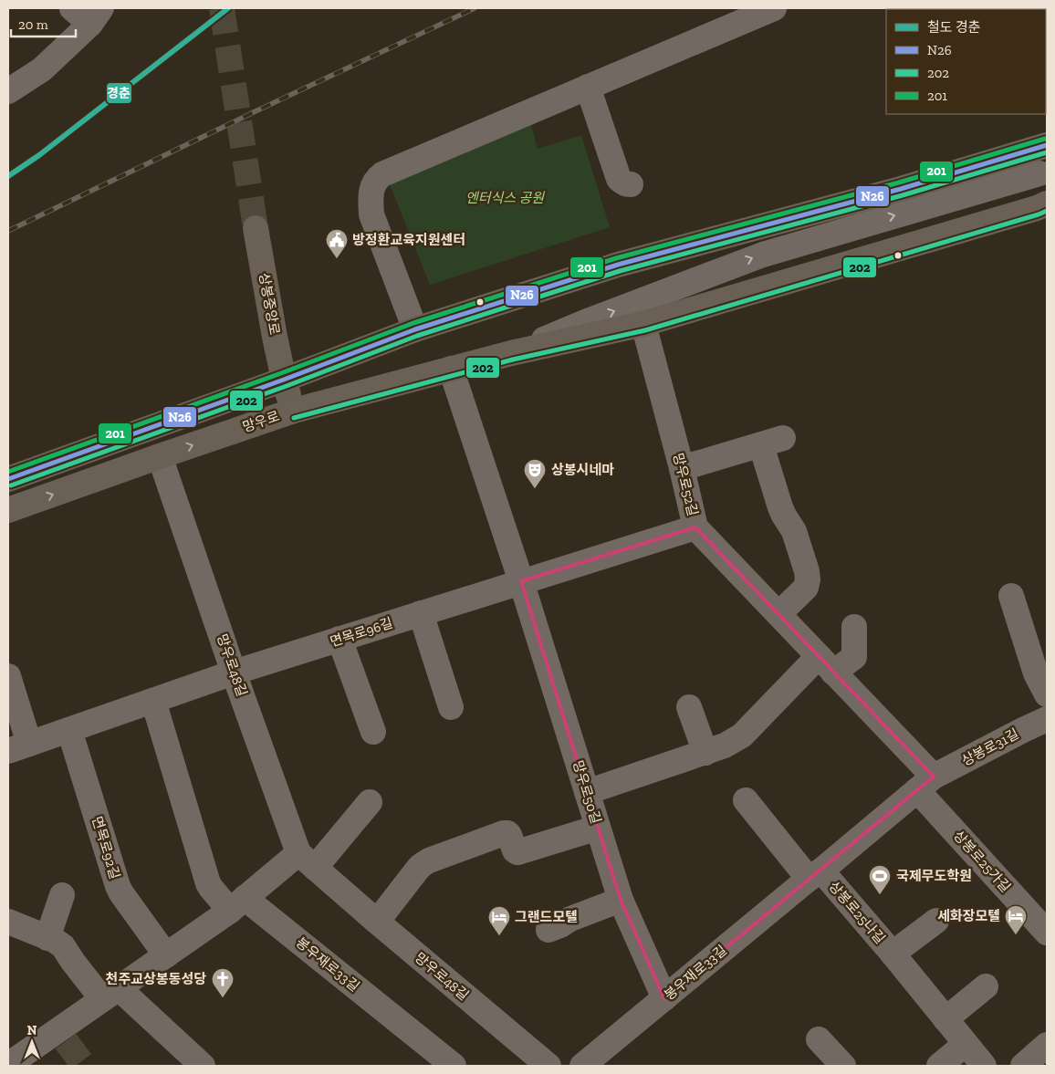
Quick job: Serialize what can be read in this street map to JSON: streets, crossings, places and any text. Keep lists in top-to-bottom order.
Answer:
{
  "streets": {
    "main road": ["상봉중앙로", "망우로"],
    "street": [
      "망우로52길",
      "면목로96길",
      "망우로48길",
      "상봉로31길",
      "망우로50길",
      "면목로92길",
      "상봉로25가길",
      "상봉로25나길",
      "봉우재로33길"
    ]
  },
  "crossings": [
    ["상봉중앙로", "망우로"],
    ["망우로", "망우로52길"],
    ["망우로", "망우로48길"],
    ["망우로", "망우로50길"],
    ["망우로52길", "면목로96길"],
    ["망우로52길", "상봉로31길"],
    ["망우로52길", "상봉로25가길"],
    ["망우로52길", "봉우재로33길"],
    ["면목로96길", "망우로48길"],
    ["면목로96길", "망우로50길"],
    ["면목로96길", "면목로92길"],
    ["상봉로31길", "상봉로25가길"],
    ["상봉로31길", "봉우재로33길"],
    ["망우로50길", "봉우재로33길"],
    ["상봉로25가길", "봉우재로33길"],
    ["상봉로25나길", "봉우재로33길"]
  ],
  "parks": ["엔터식스 공원"],
  "places": {
    "public building": ["방정환교육지원센터"],
    "theatre": ["상봉시네마"],
    "sports": ["국제무도학원"],
    "hotel": ["세화장모텔", "그랜드모텔"],
    "church": ["천주교상봉동성당"]
  },
  "lines": [
    "rail line 경춘",
    "transit line 201",
    "transit line N26",
    "transit line 202"
  ],
  "legend": [
    "철도 경춘",
    "N26",
    "202",
    "201"
  ],
  "scale_bar": "20 m",
  "north": "top"
}
